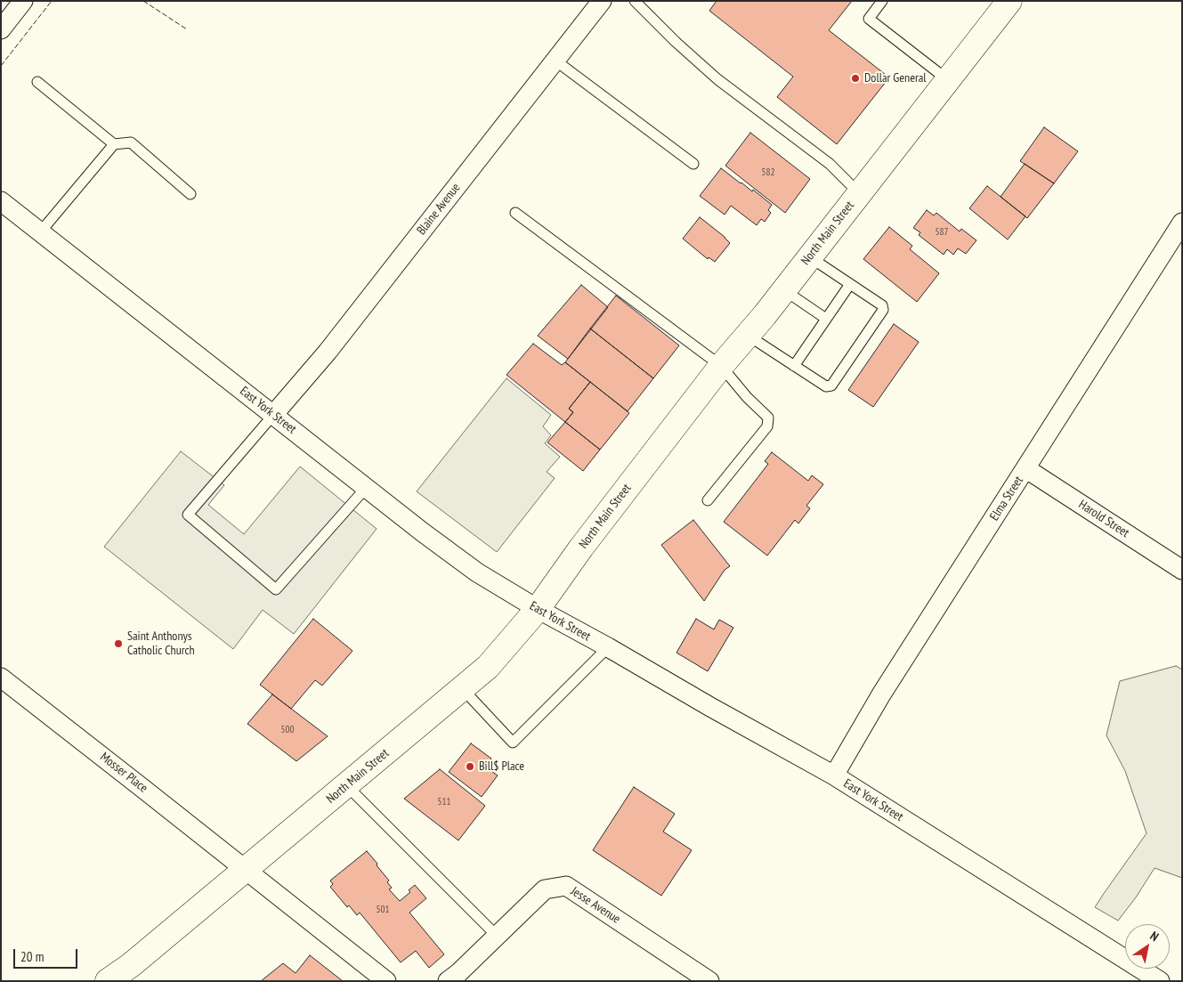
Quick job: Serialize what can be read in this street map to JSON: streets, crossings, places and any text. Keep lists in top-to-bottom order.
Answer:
{
  "streets": {
    "main road": ["North Main Street"],
    "street": [
      "Blaine Avenue",
      "East York Street",
      "Elma Street",
      "Harold Street",
      "Mosser Place",
      "Jesse Avenue"
    ]
  },
  "crossings": [
    ["Blaine Avenue", "East York Street"],
    ["North Main Street", "East York Street"],
    ["North Main Street", "Mosser Place"],
    ["East York Street", "Elma Street"],
    ["Elma Street", "Harold Street"]
  ],
  "places": ["Dollar General", "Saint Anthonys Catholic Church", "Bill$ Place"],
  "house_numbers": [
    "582",
    "587",
    "500",
    "511",
    "501"
  ],
  "scale_bar": "20 m",
  "north": "top right"
}
